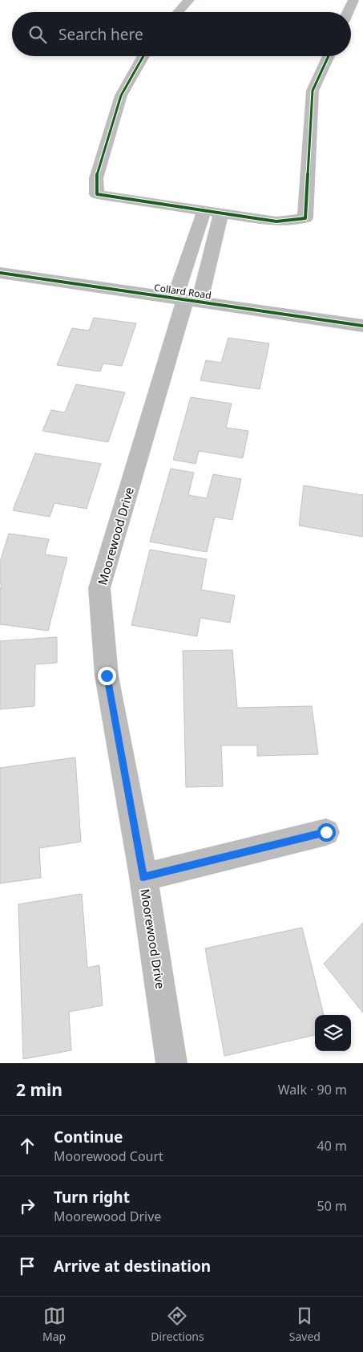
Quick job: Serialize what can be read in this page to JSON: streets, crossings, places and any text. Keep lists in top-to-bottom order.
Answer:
{
  "streets": {
    "street": ["Collard Road", "Moorewood Drive"]
  },
  "crossings": [
    ["Collard Road", "Moorewood Drive"]
  ],
  "page": {
    "search": "Search here",
    "heading": ["2 min", "Walk · 90 m"],
    "list": [
      ["Continue", "Moorewood Court", "40 m"],
      ["Turn right", "Moorewood Drive", "50 m"],
      "Arrive at destination"
    ],
    "nav": ["Map", "Directions", "Saved"]
  }
}
